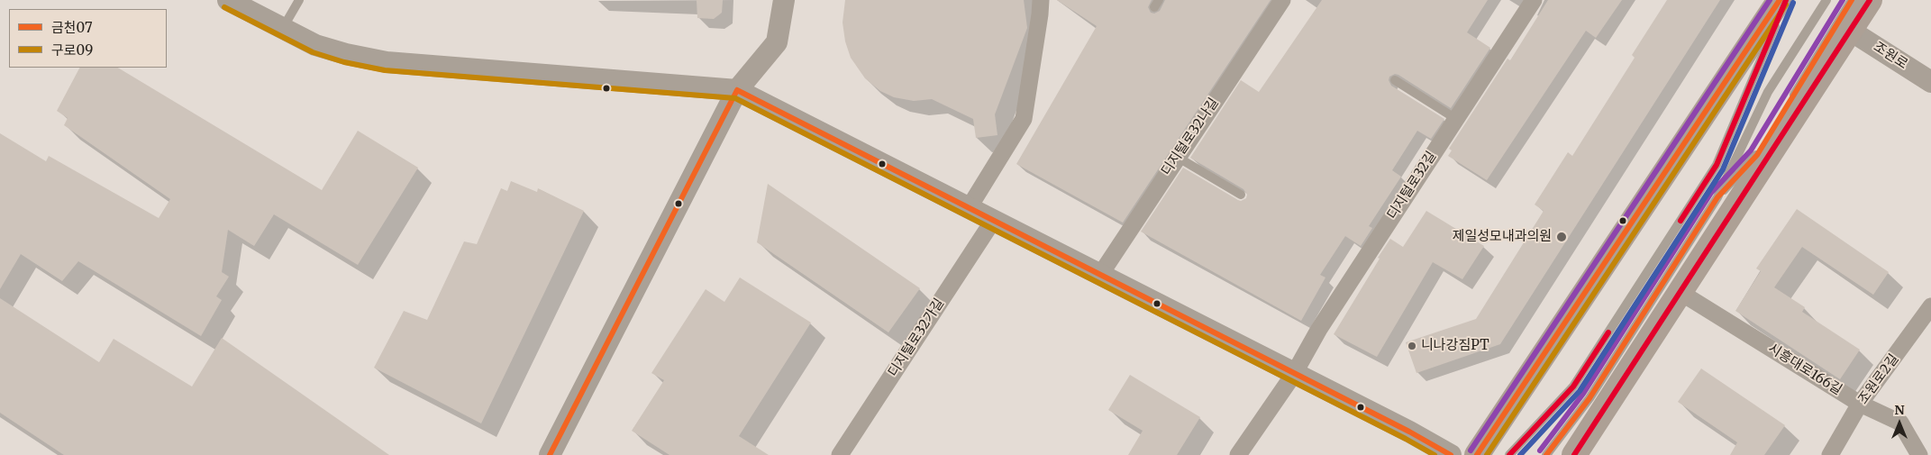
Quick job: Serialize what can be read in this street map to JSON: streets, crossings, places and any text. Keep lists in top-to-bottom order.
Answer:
{
  "streets": {
    "street": [
      "조원로",
      "디지털로32나길",
      "디지털로32길",
      "디지털로32가길",
      "시흥대로166길",
      "조원로2길"
    ]
  },
  "crossings": [
    ["시흥대로166길", "조원로2길"]
  ],
  "places": ["제일성모내과의원", "니나강짐PT"],
  "lines": ["transit line 금천07", "transit line 구로09"],
  "legend": ["금천07", "구로09"],
  "north": "top"
}
